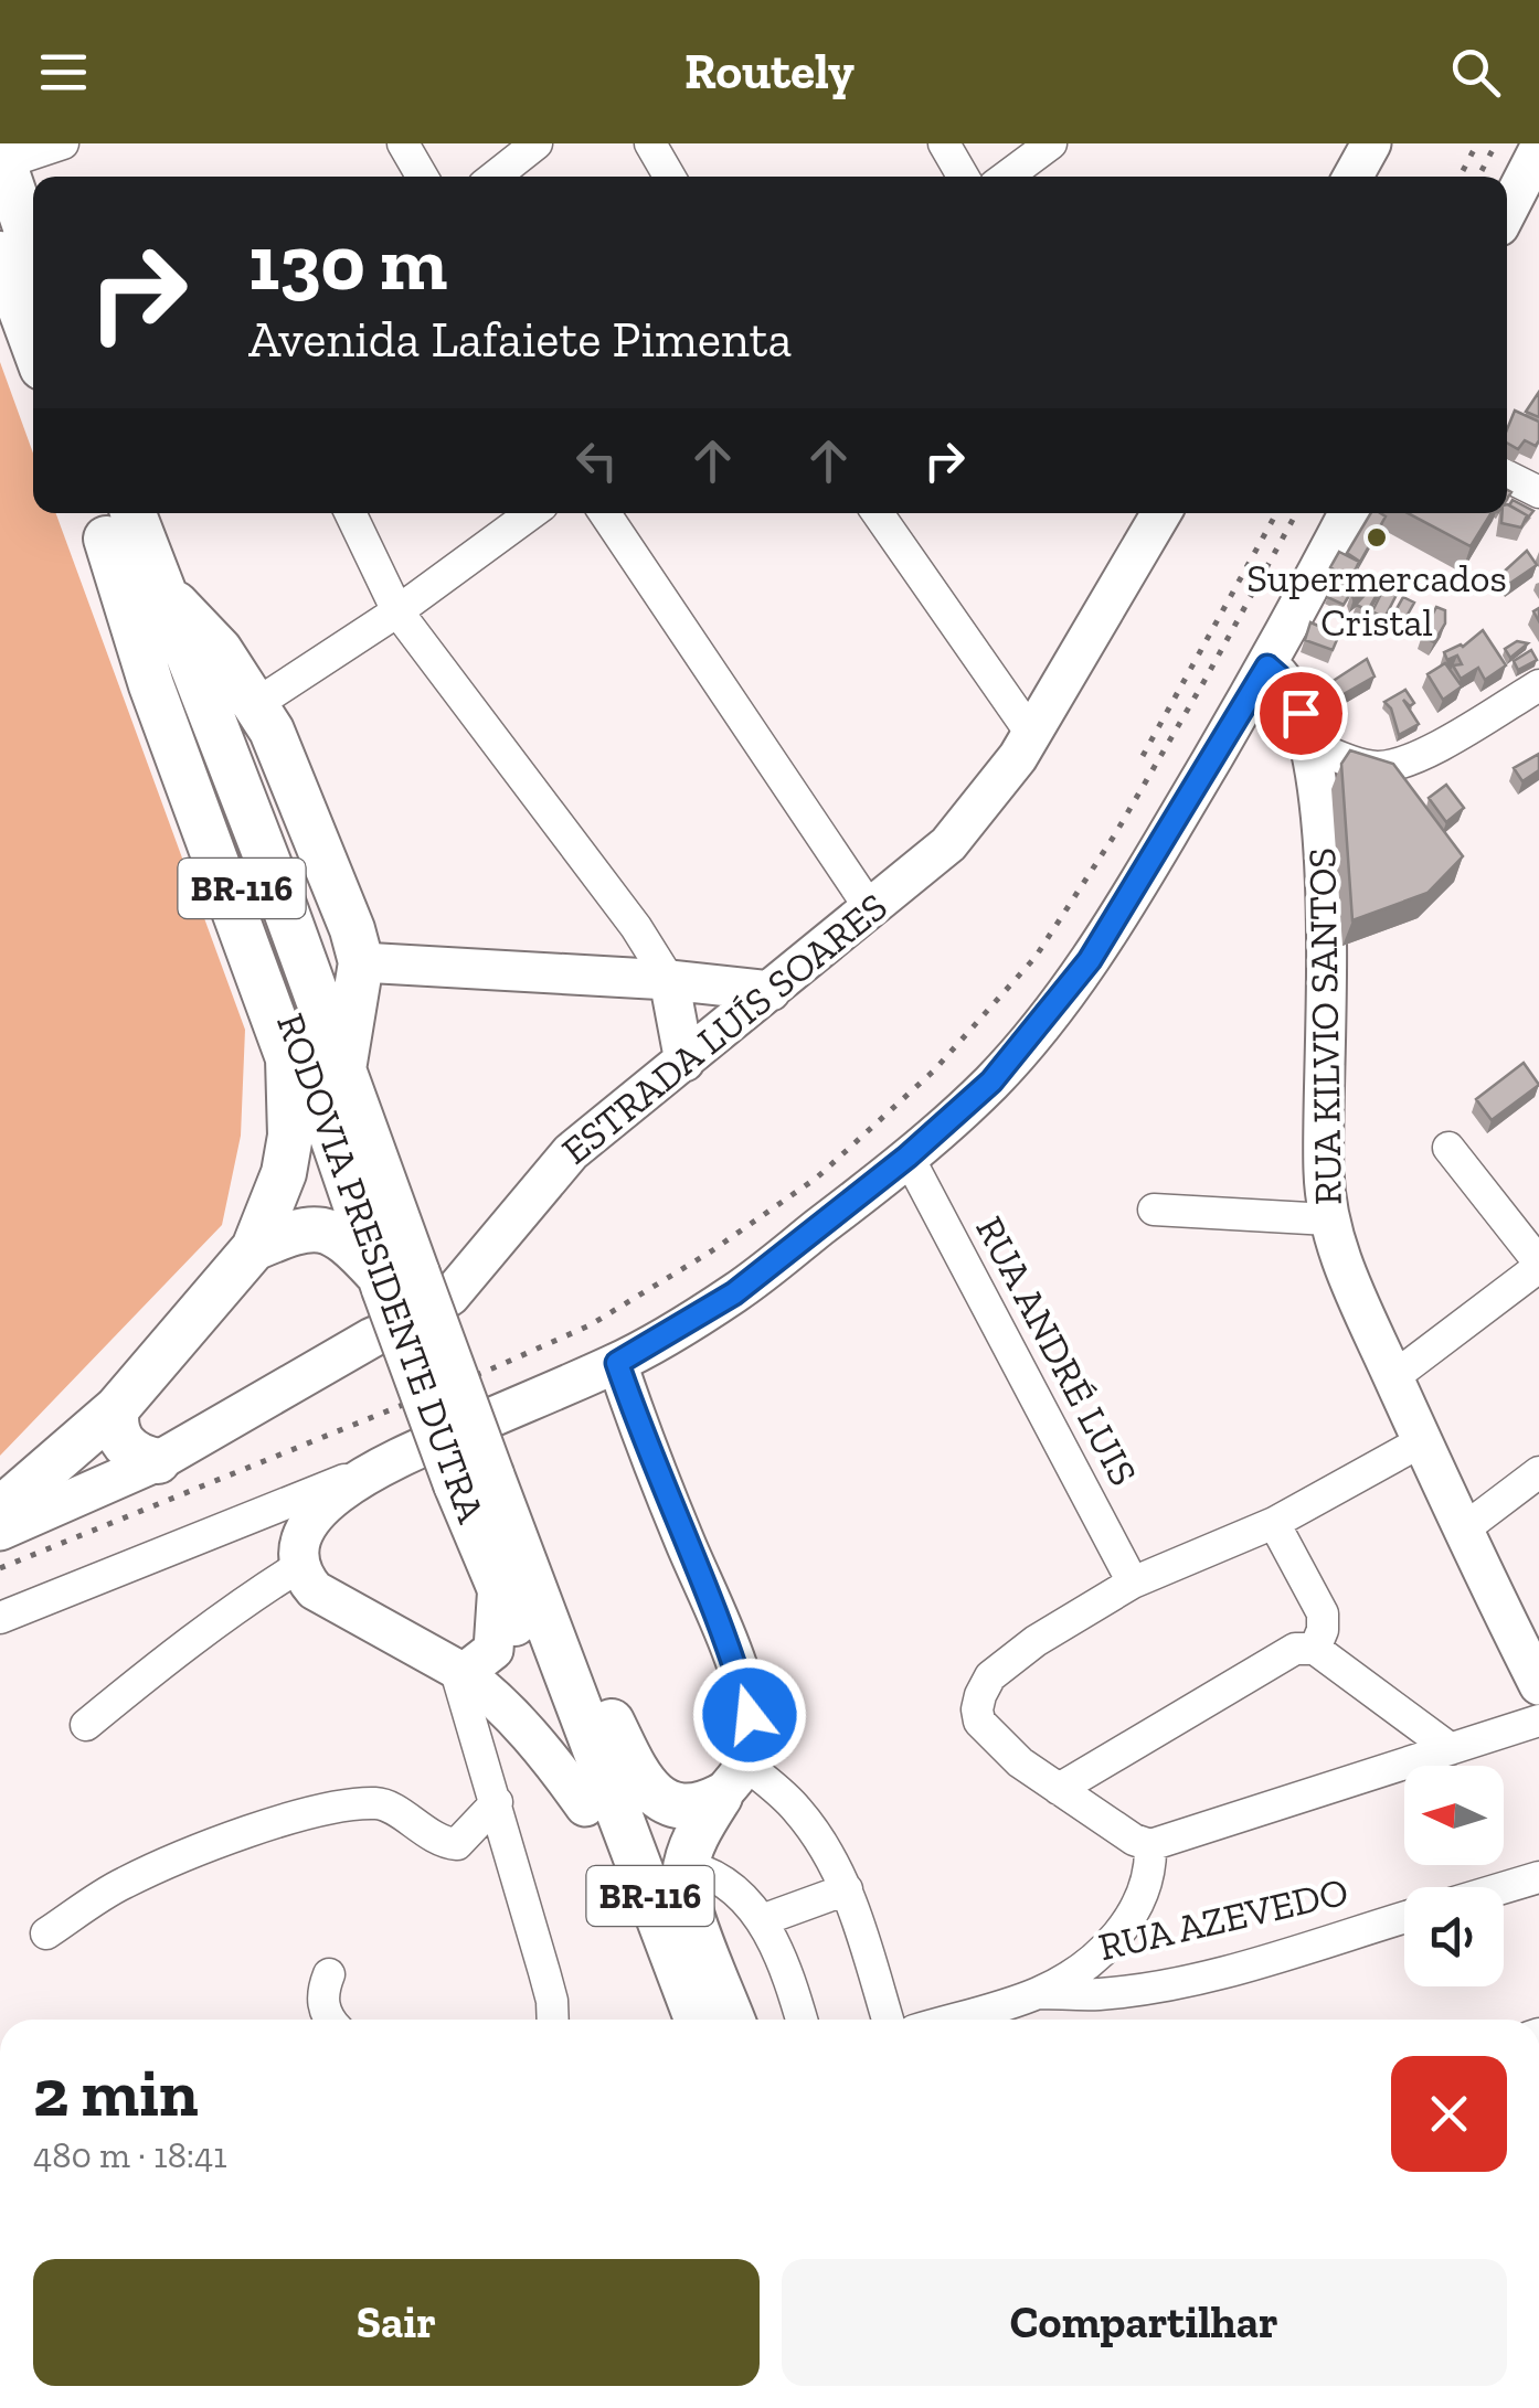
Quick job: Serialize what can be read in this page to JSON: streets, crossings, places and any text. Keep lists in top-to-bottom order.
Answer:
{
  "streets": {
    "highway": ["BR-116", "RODOVIA PRESIDENTE DUTRA"],
    "main road": ["RUA KILVIO SANTOS", "ESTRADA LUÍS SOARES"],
    "street": ["RUA ANDRÉ LUIS", "RUA AZEVEDO"]
  },
  "places": ["Supermercados Cristal"],
  "north": "left",
  "page": {
    "header": "Routely",
    "turn": ["130 m", "Avenida Lafaiete Pimenta"],
    "heading": ["2 min", "480 m · 18:41"],
    "buttons": ["Sair", "Compartilhar"]
  }
}
